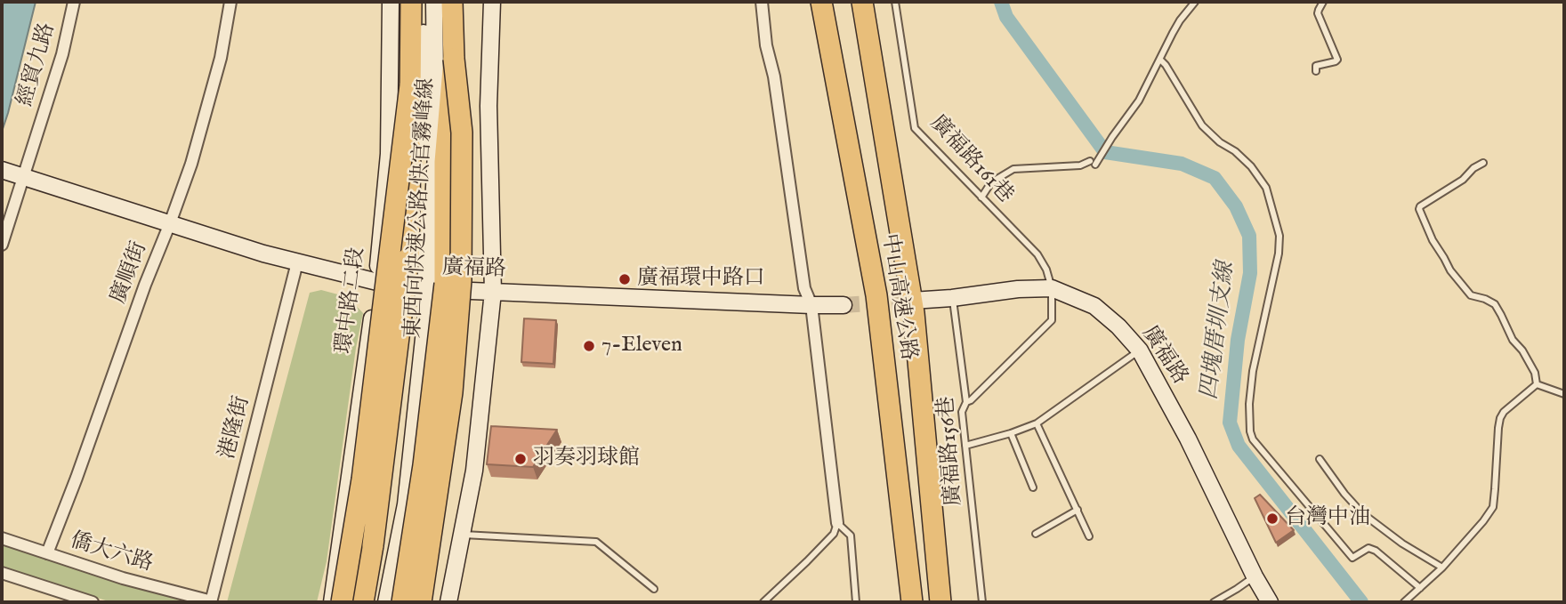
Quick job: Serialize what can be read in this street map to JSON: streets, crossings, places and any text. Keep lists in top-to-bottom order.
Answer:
{
  "streets": {
    "highway": ["東西向快速公路 快官霧峰線", "中山高速公路"],
    "street": [
      "經貿九路",
      "廣福路",
      "廣順街",
      "環中路二段",
      "港隆街",
      "僑大六路"
    ],
    "lane": ["廣福路161巷", "廣福路156巷"]
  },
  "crossings": [
    ["經貿九路", "廣福路"],
    ["廣福路161巷", "廣福路"],
    ["廣福路", "廣順街"],
    ["廣福路", "環中路二段"],
    ["廣福路", "港隆街"],
    ["廣福路", "廣福路156巷"],
    ["廣順街", "僑大六路"],
    ["港隆街", "僑大六路"]
  ],
  "water": ["四塊厝圳支線"],
  "places": [
    "廣福環中路口",
    "7-Eleven",
    "羽奏羽球館",
    "台灣中油"
  ]
}
